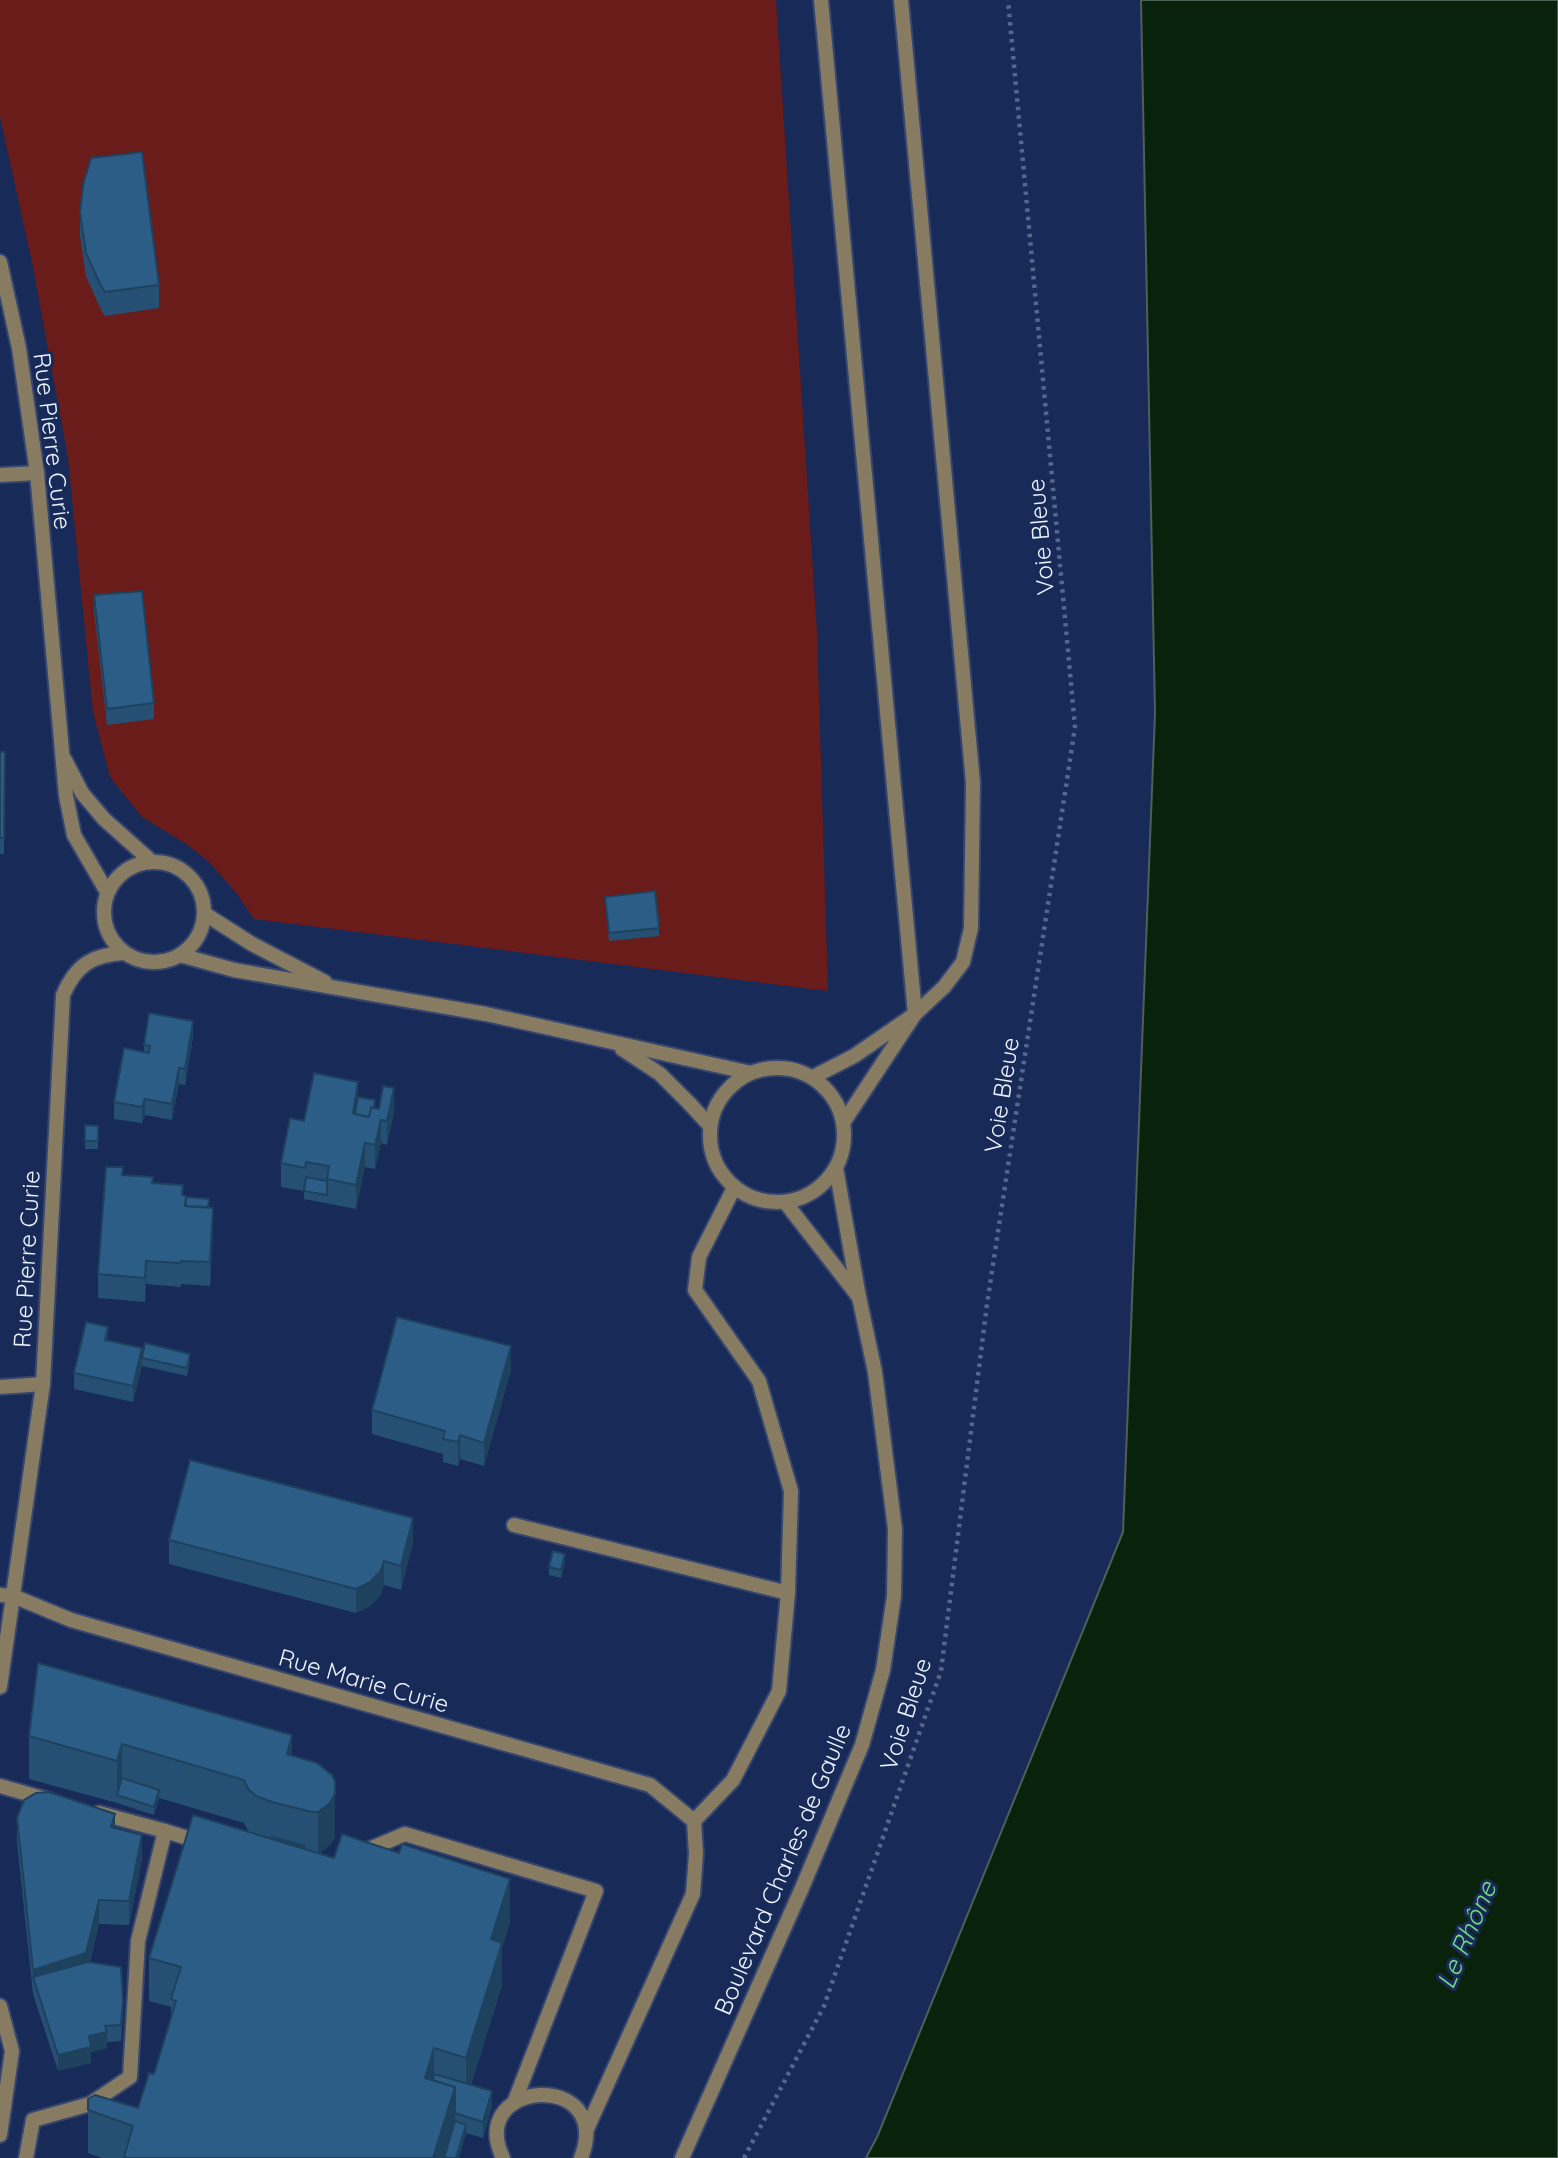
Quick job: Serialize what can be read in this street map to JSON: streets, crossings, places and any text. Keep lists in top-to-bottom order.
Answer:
{
  "streets": {
    "street": ["Rue Pierre Curie", "Rue Marie Curie", "Boulevard Charles de Gaulle"],
    "path": ["Voie Bleue"]
  },
  "crossings": [
    ["Rue Pierre Curie", "Rue Marie Curie"]
  ],
  "water": ["Le Rhône"]
}
